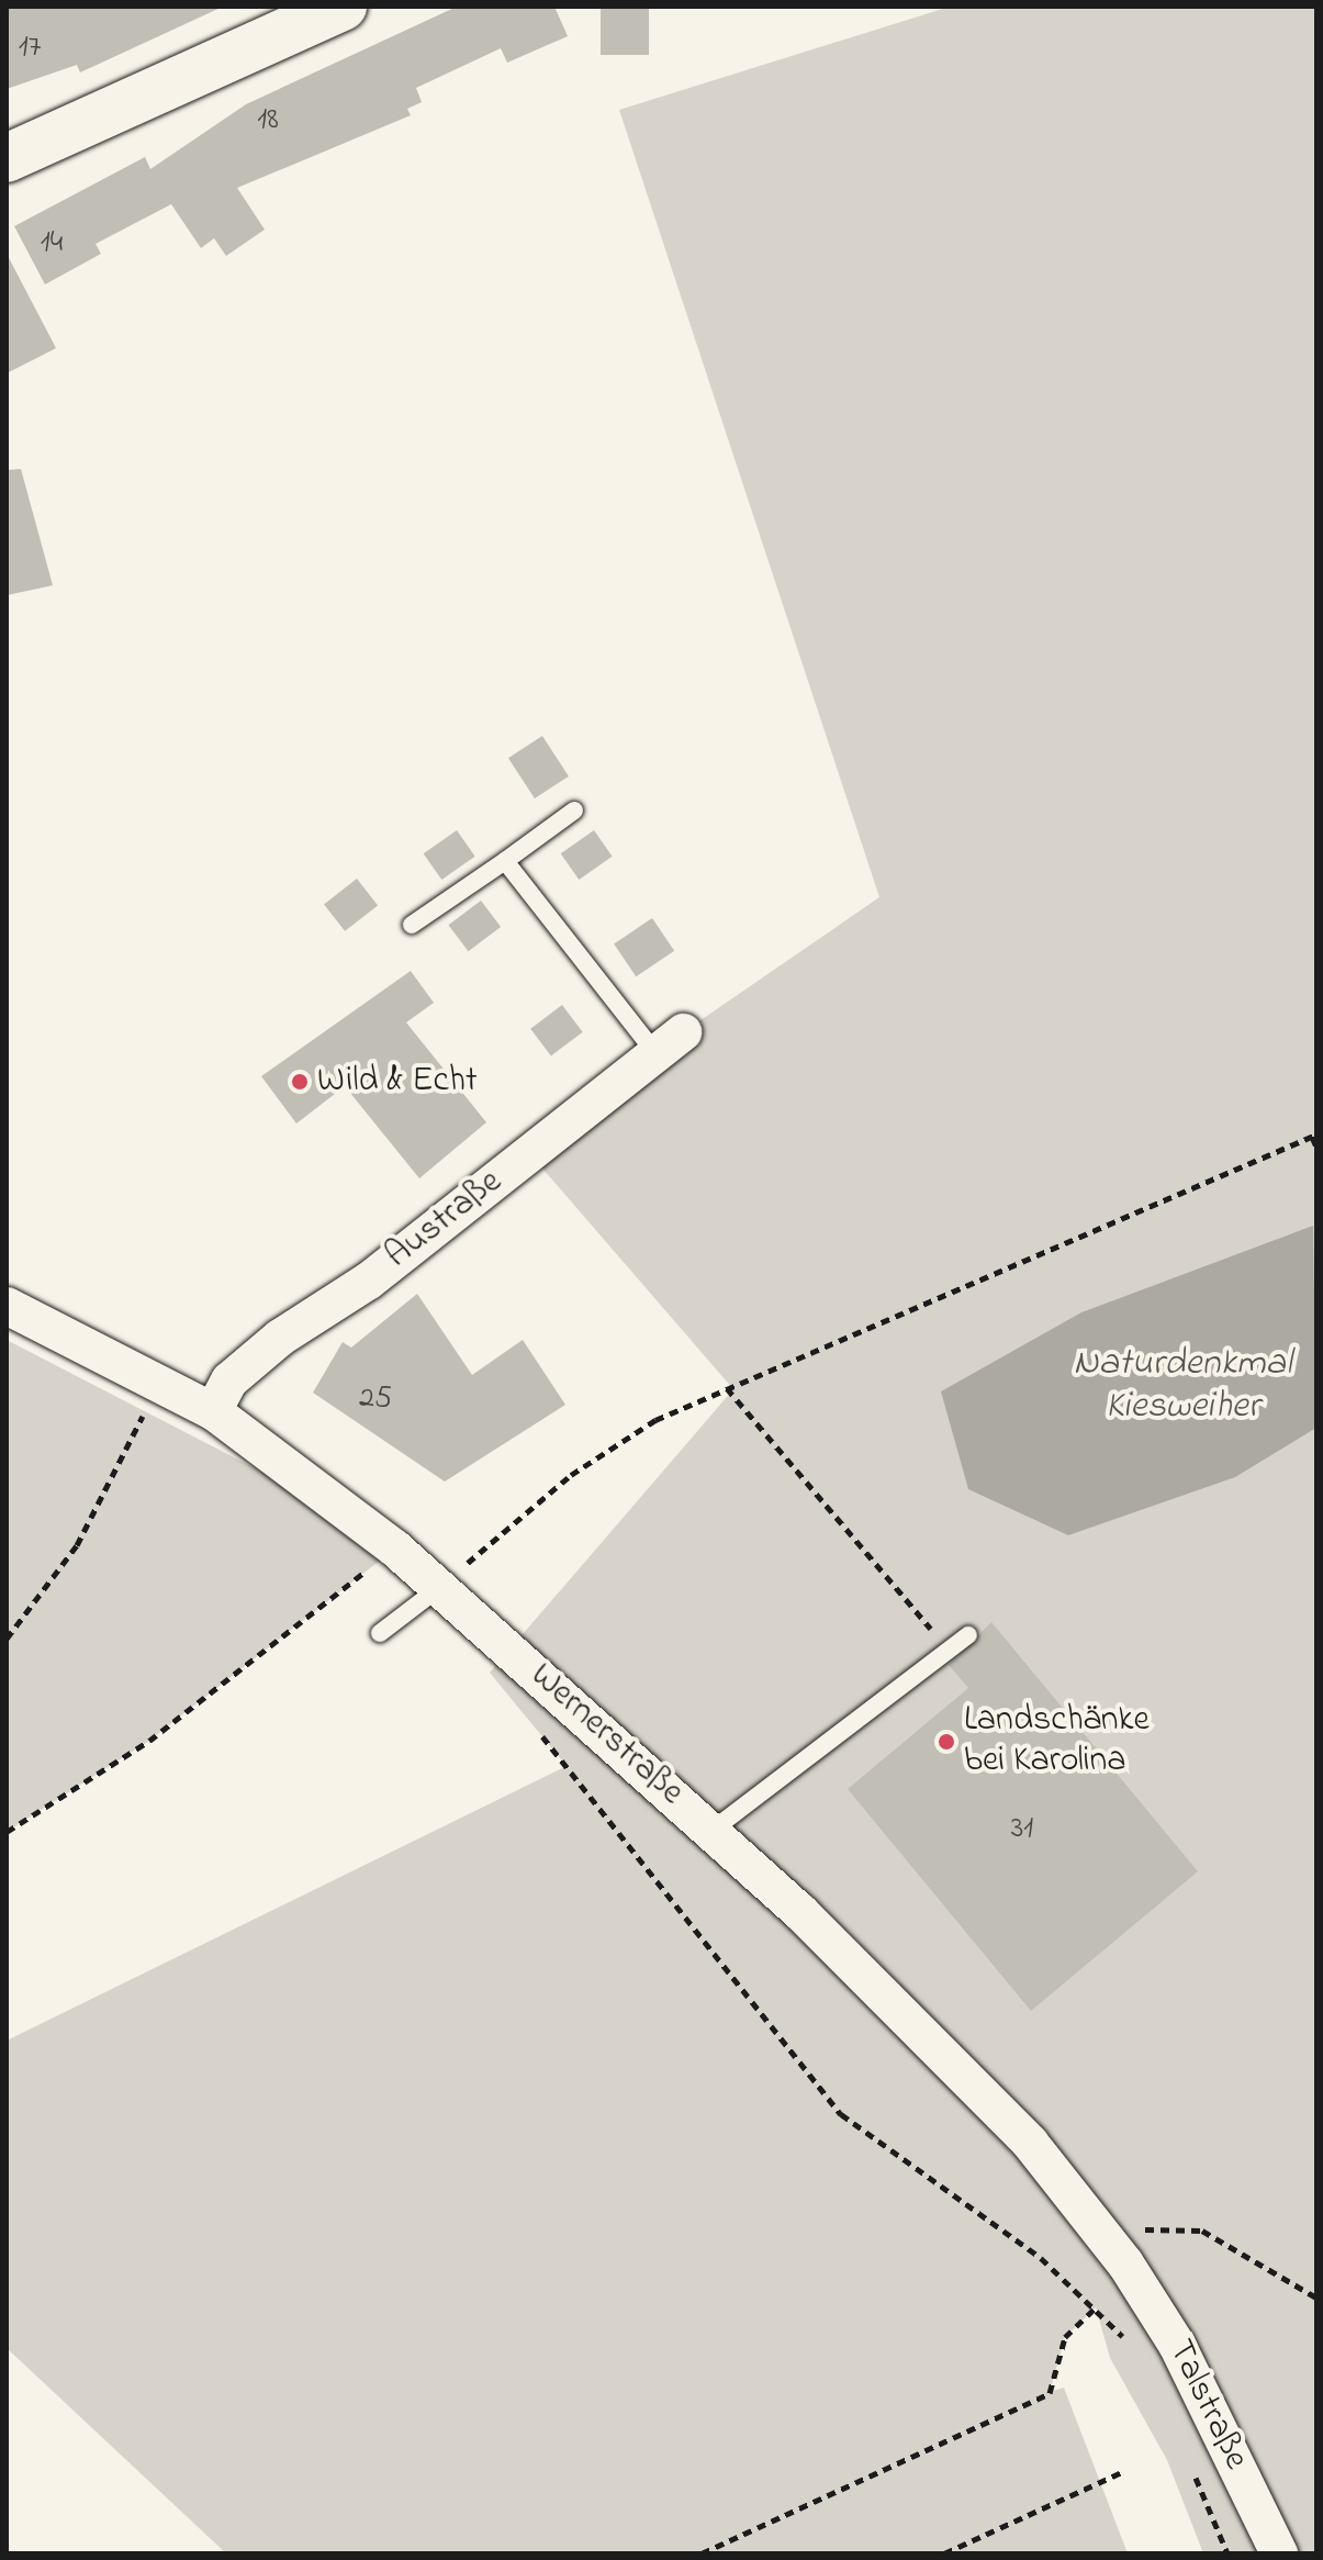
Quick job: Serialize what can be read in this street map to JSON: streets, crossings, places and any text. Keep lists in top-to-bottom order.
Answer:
{
  "streets": {
    "street": ["Austraße", "Wernerstraße", "Talstraße"]
  },
  "crossings": [
    ["Austraße", "Wernerstraße"],
    ["Wernerstraße", "Talstraße"]
  ],
  "water": ["Naturdenkmal Kiesweiher"],
  "places": ["Wild & Echt", "Landschänke bei Karolina"],
  "house_numbers": [
    "17",
    "18",
    "14",
    "25",
    "31"
  ]
}
